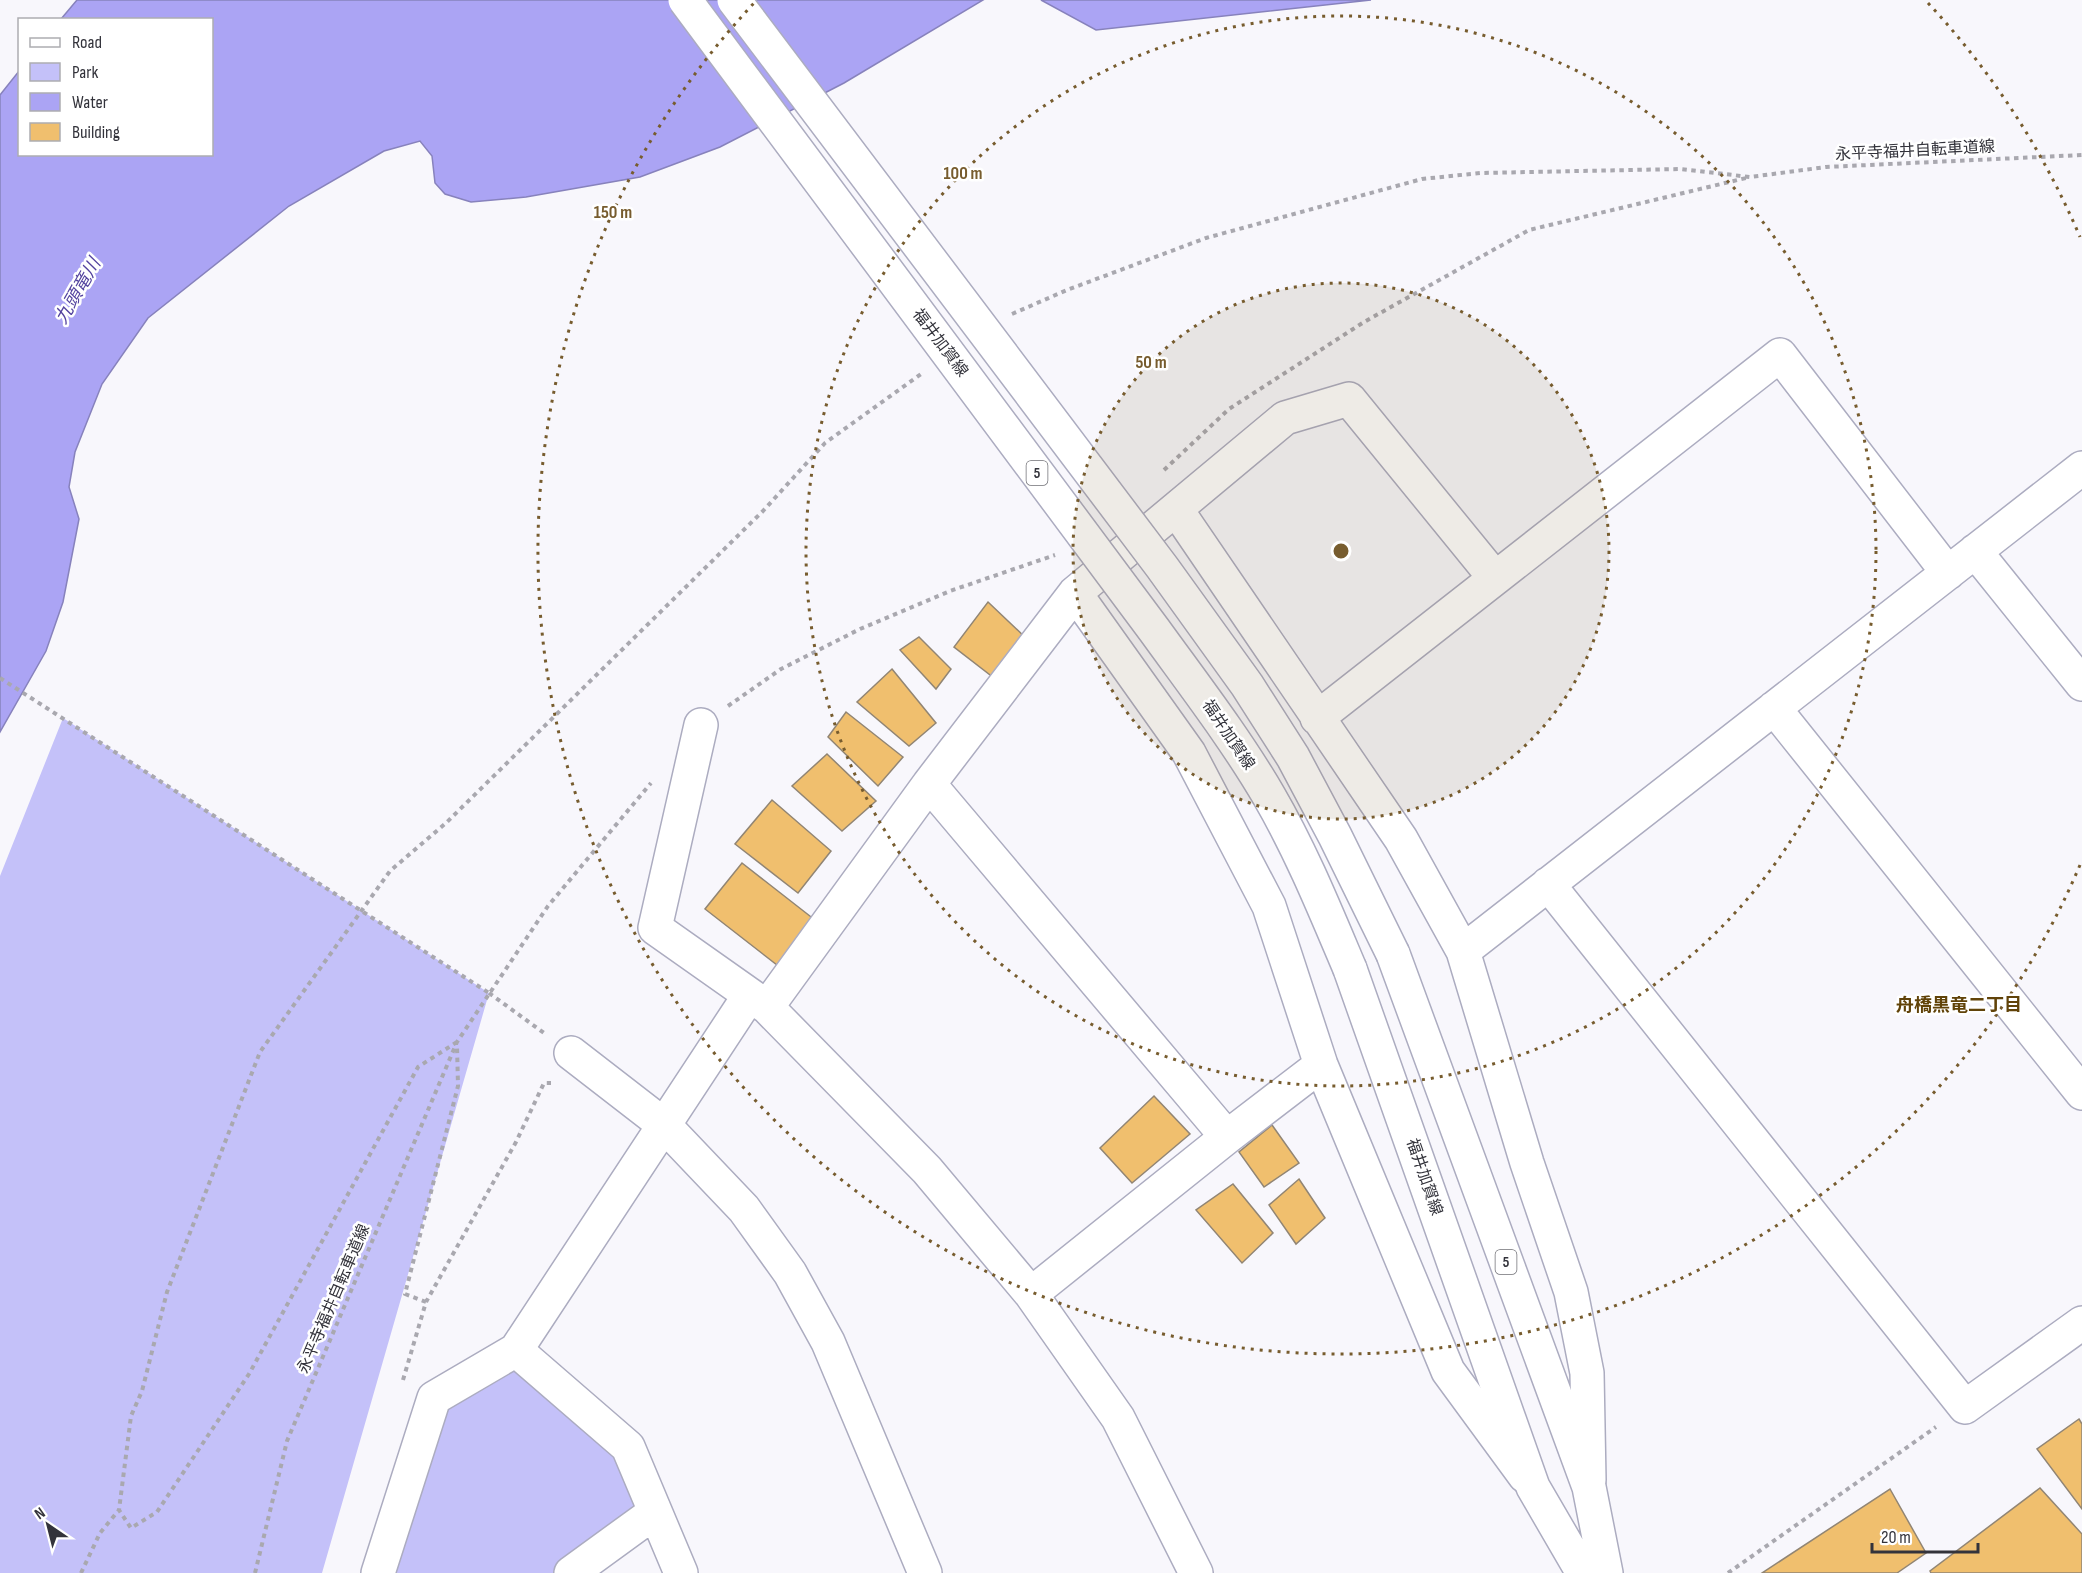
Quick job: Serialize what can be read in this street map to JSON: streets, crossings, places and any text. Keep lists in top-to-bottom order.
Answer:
{
  "streets": {
    "street": ["福井加賀線", "5"],
    "path": ["永平寺福井自転車道線"]
  },
  "districts": ["舟橋黒竜二丁目"],
  "water": ["九頭竜川"],
  "legend": [
    "Road",
    "Park",
    "Water",
    "Building"
  ],
  "scale_bar": "20 m",
  "north": "top left",
  "rings": ["100 m", "150 m", "50 m"]
}
